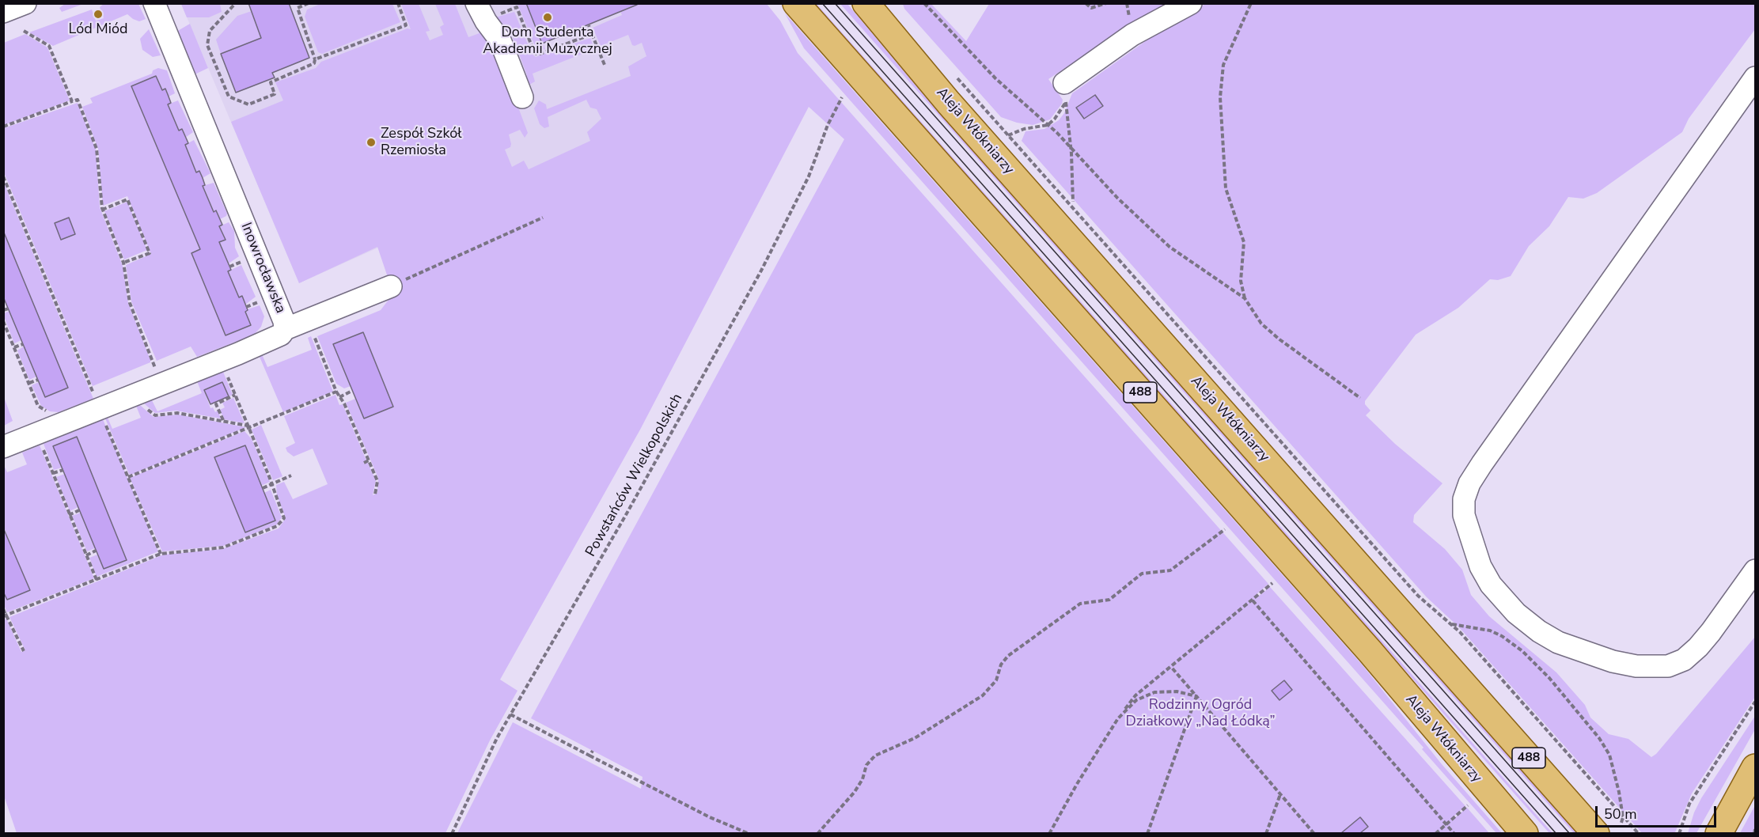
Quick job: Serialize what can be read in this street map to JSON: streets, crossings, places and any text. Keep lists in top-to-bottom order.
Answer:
{
  "streets": {
    "main road": ["Aleja Włókniarzy", "488"],
    "street": ["Inowrocławska"],
    "path": ["Powstańców Wielkopolskich"]
  },
  "parks": ["Rodzinny Ogród Działkowy „Nad Łódką”"],
  "places": ["Lód Miód", "Dom Studenta Akademii Muzycznej", "Zespół Szkół Rzemiosła"],
  "scale_bar": "50 m"
}
